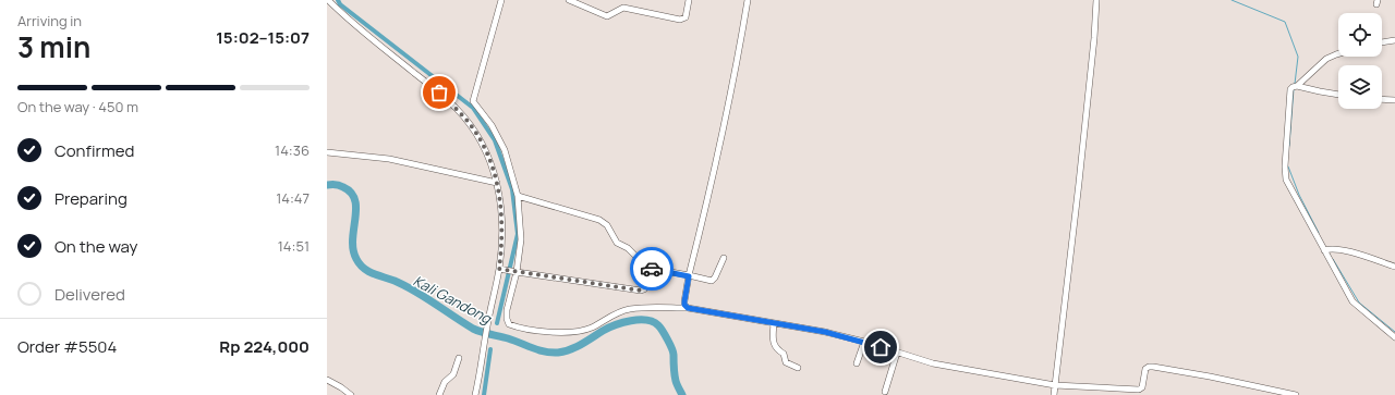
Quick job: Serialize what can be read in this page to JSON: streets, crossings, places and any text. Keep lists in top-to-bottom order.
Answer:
{
  "water": ["Kali Gandong"],
  "page": {
    "heading": ["3 min", "Arriving in", "15:02–15:07"],
    "panel": ["Order #5504", "Rp 224,000"],
    "bar": "On the way · 450 m",
    "list": [
      ["Confirmed", "14:36"],
      ["Preparing", "14:47"],
      ["On the way", "14:51"],
      "Delivered"
    ]
  }
}
